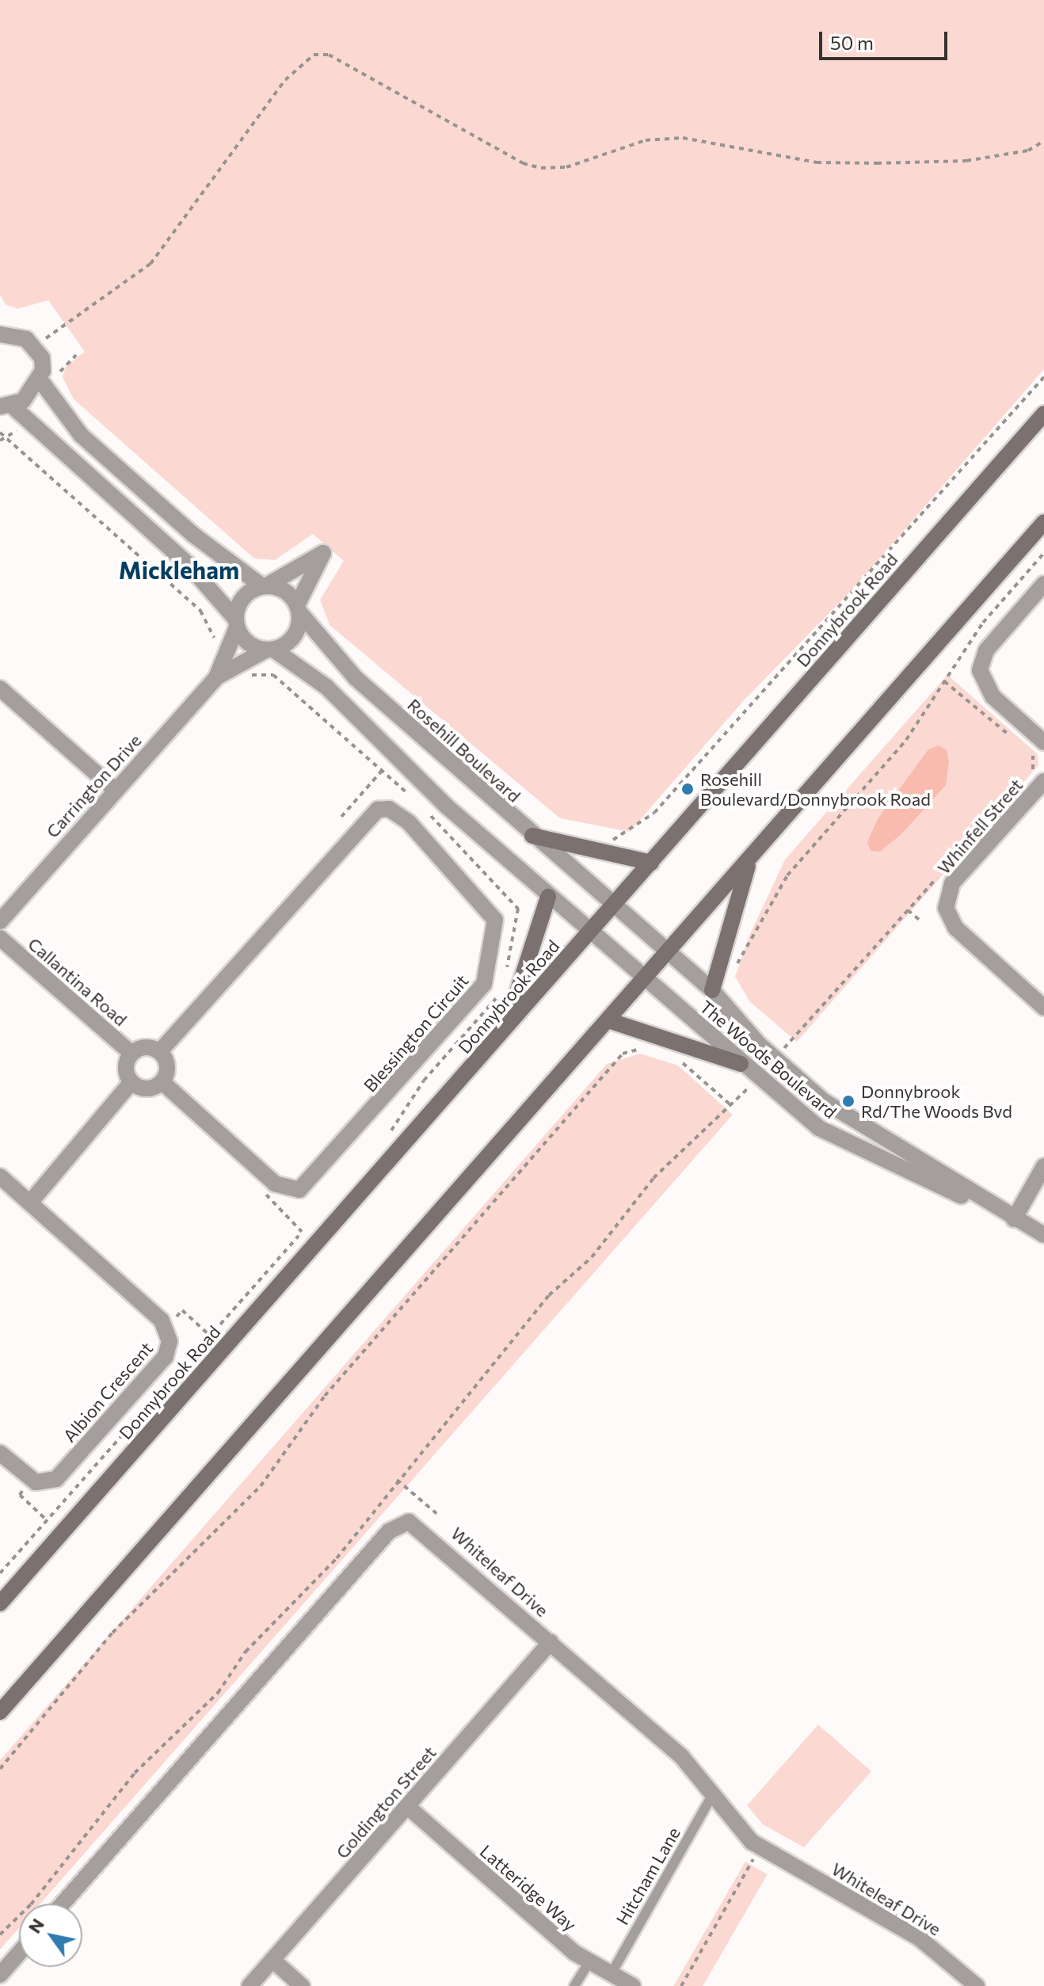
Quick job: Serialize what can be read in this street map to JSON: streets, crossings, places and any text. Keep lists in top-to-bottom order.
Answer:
{
  "streets": {
    "main road": ["Donnybrook Road"],
    "street": [
      "Rosehill Boulevard",
      "Carrington Drive",
      "Whinfell Street",
      "Callantina Road",
      "Blessington Circuit",
      "The Woods Boulevard",
      "Albion Crescent",
      "Whiteleaf Drive",
      "Goldington Street",
      "Latteridge Way"
    ],
    "lane": ["Hitcham Lane"]
  },
  "crossings": [
    ["Donnybrook Road", "Rosehill Boulevard"],
    ["Donnybrook Road", "The Woods Boulevard"],
    ["Rosehill Boulevard", "Carrington Drive"],
    ["Rosehill Boulevard", "The Woods Boulevard"],
    ["Callantina Road", "Blessington Circuit"],
    ["Whiteleaf Drive", "Goldington Street"],
    ["Whiteleaf Drive", "Hitcham Lane"],
    ["Goldington Street", "Latteridge Way"],
    ["Hitcham Lane", "Latteridge Way"]
  ],
  "districts": ["Mickleham"],
  "places": ["Rosehill Boulevard/Donnybrook Road", "Donnybrook Rd/The Woods Bvd"],
  "scale_bar": "50 m",
  "north": "top left"
}
